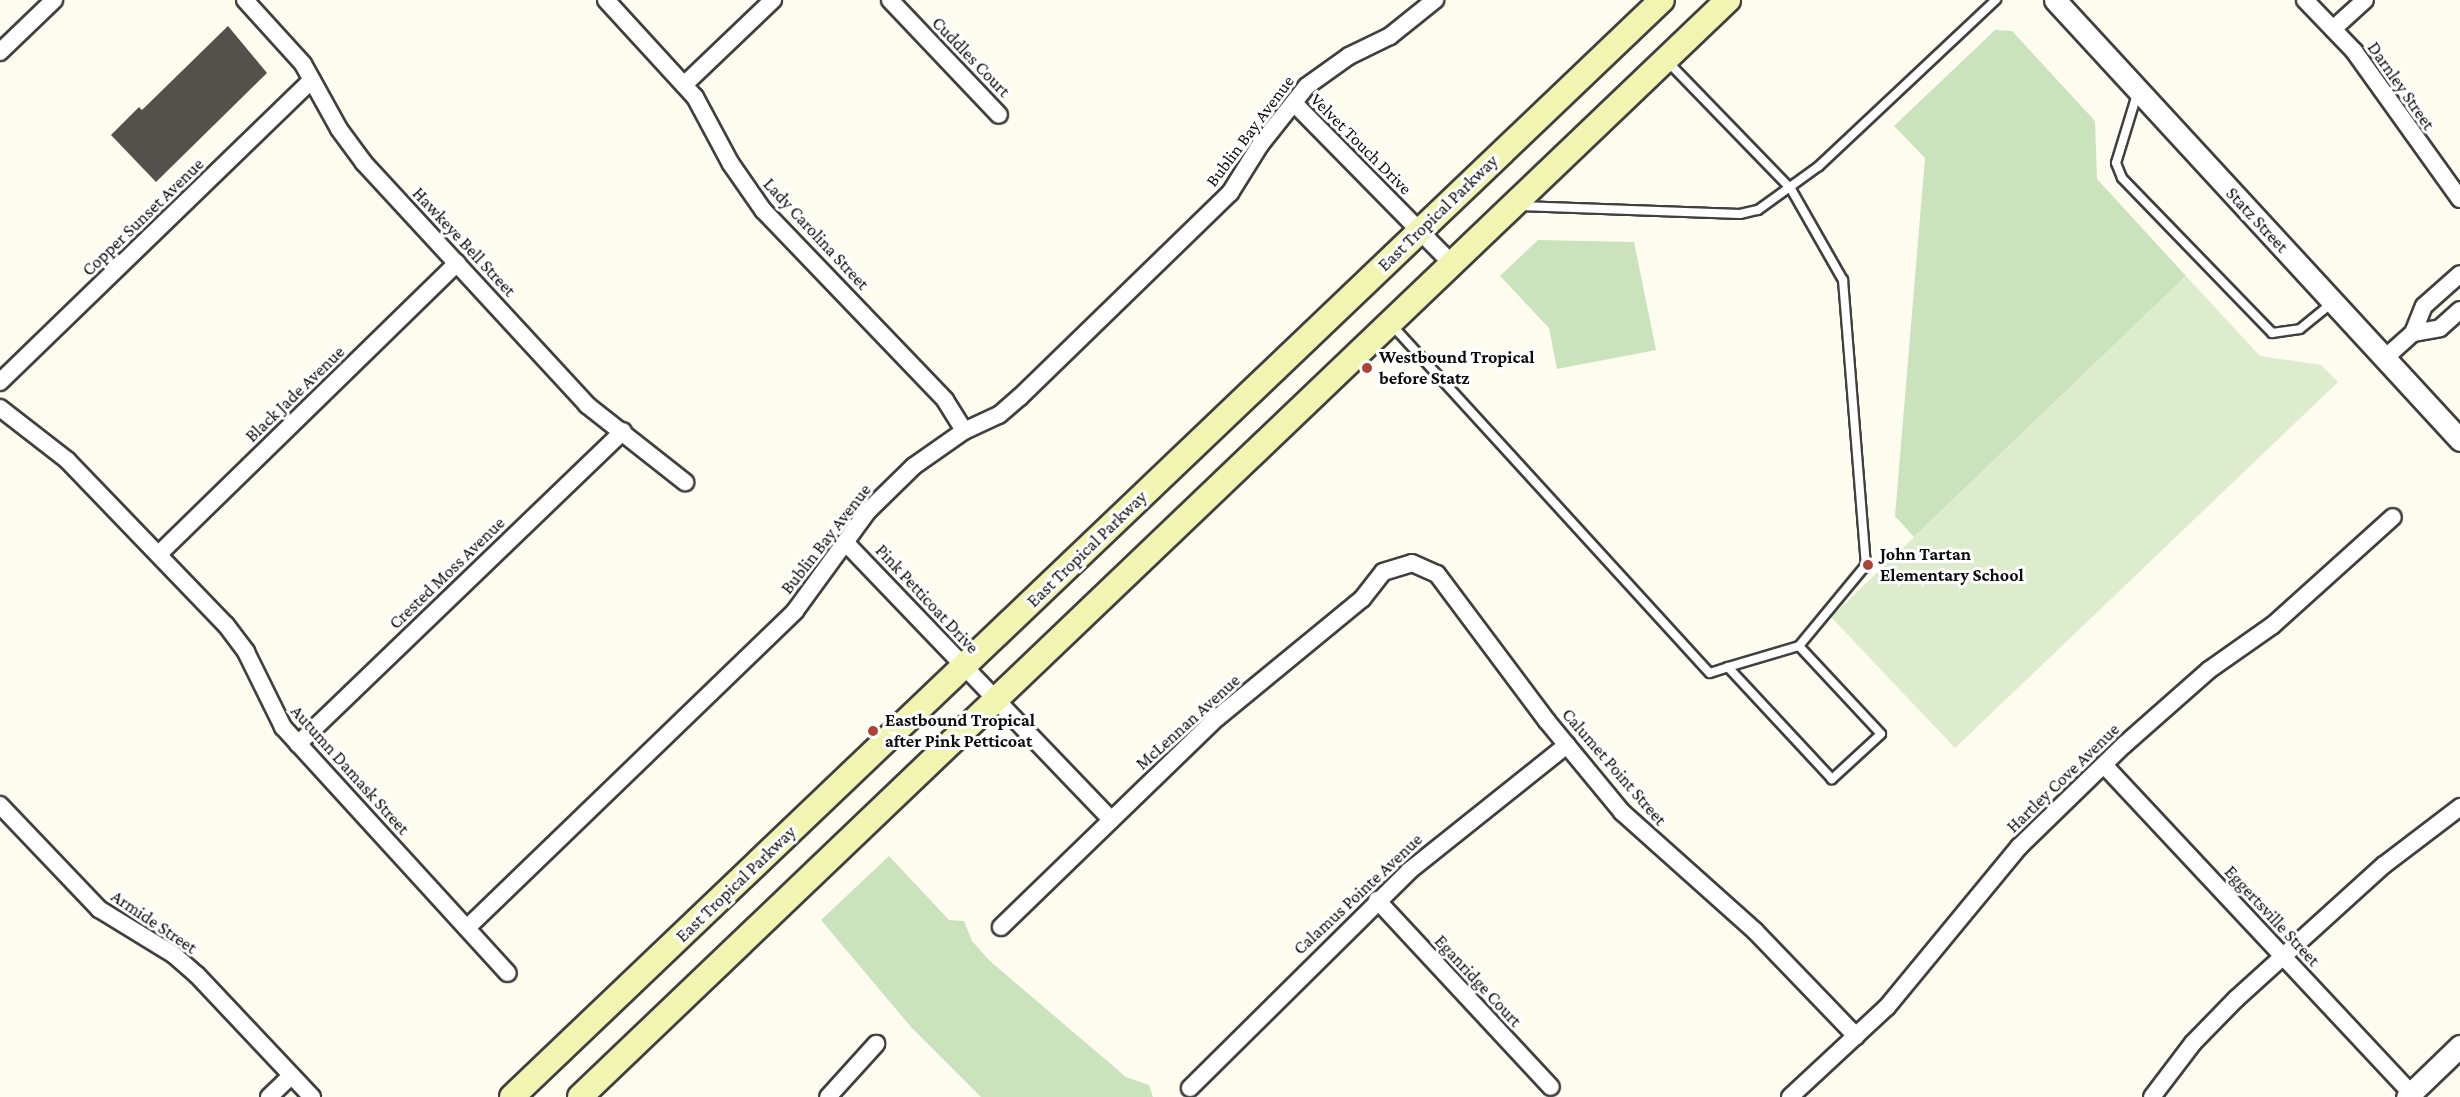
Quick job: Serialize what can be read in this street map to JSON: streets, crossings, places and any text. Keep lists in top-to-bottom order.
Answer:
{
  "streets": {
    "main road": ["East Tropical Parkway"],
    "street": [
      "Cuddles Court",
      "Darnley Street",
      "Bublin Bay Avenue",
      "Velvet Touch Drive",
      "Copper Sunset Avenue",
      "Statz Street",
      "Lady Carolina Street",
      "Hawkeye Bell Street",
      "Black Jade Avenue",
      "Crested Moss Avenue",
      "Pink Petticoat Drive",
      "McLennan Avenue",
      "Calumet Point Street",
      "Autumn Damask Street",
      "Hartley Cove Avenue",
      "Calamus Pointe Avenue",
      "Eggertsville Street",
      "Armide Street",
      "Eganridge Court"
    ]
  },
  "crossings": [
    ["Bublin Bay Avenue", "Velvet Touch Drive"],
    ["Bublin Bay Avenue", "Lady Carolina Street"],
    ["Bublin Bay Avenue", "Pink Petticoat Drive"],
    ["Bublin Bay Avenue", "Autumn Damask Street"],
    ["Velvet Touch Drive", "East Tropical Parkway"],
    ["East Tropical Parkway", "Pink Petticoat Drive"],
    ["Copper Sunset Avenue", "Hawkeye Bell Street"],
    ["Hawkeye Bell Street", "Black Jade Avenue"],
    ["Hawkeye Bell Street", "Crested Moss Avenue"],
    ["Black Jade Avenue", "Autumn Damask Street"],
    ["Crested Moss Avenue", "Autumn Damask Street"],
    ["Pink Petticoat Drive", "McLennan Avenue"],
    ["McLennan Avenue", "Calumet Point Street"],
    ["Calumet Point Street", "Hartley Cove Avenue"],
    ["Calumet Point Street", "Calamus Pointe Avenue"],
    ["Hartley Cove Avenue", "Eggertsville Street"],
    ["Calamus Pointe Avenue", "Eganridge Court"]
  ],
  "places": ["Westbound Tropical before Statz", "John Tartan Elementary School", "Eastbound Tropical after Pink Petticoat"]
}
